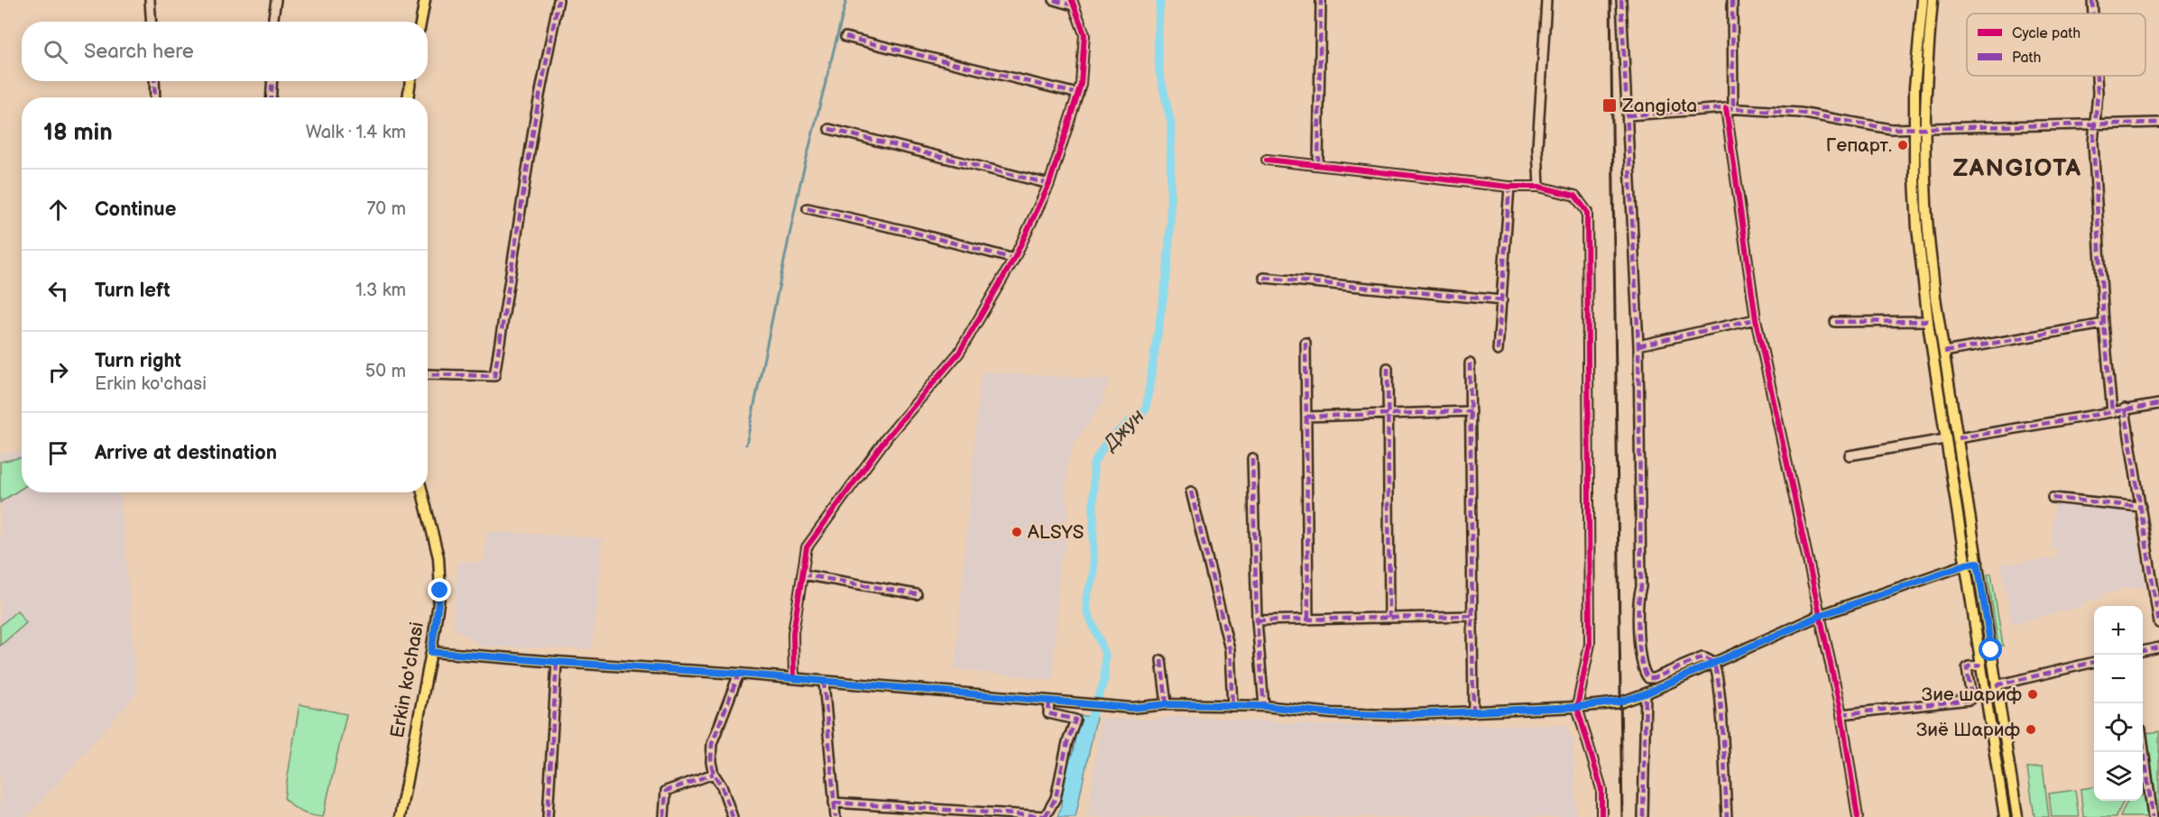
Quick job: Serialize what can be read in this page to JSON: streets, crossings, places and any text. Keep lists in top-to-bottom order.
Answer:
{
  "streets": {
    "main road": ["Erkin ko'chasi"]
  },
  "districts": ["ZANGIOTA"],
  "water": ["Джун"],
  "places": {
    "transit": ["Zangiota"],
    "other": [
      "Гепарт.",
      "ALSYS",
      "Зие шариф",
      "Зиё Шариф"
    ]
  },
  "legend": ["Cycle path", "Path"],
  "page": {
    "search": "Search here",
    "heading": ["18 min", "Walk · 1.4 km"],
    "list": [
      ["Continue", "70 m"],
      ["Turn left", "1.3 km"],
      ["Turn right", "Erkin ko'chasi", "50 m"],
      "Arrive at destination"
    ],
    "map_buttons": ["+", "−"]
  }
}
